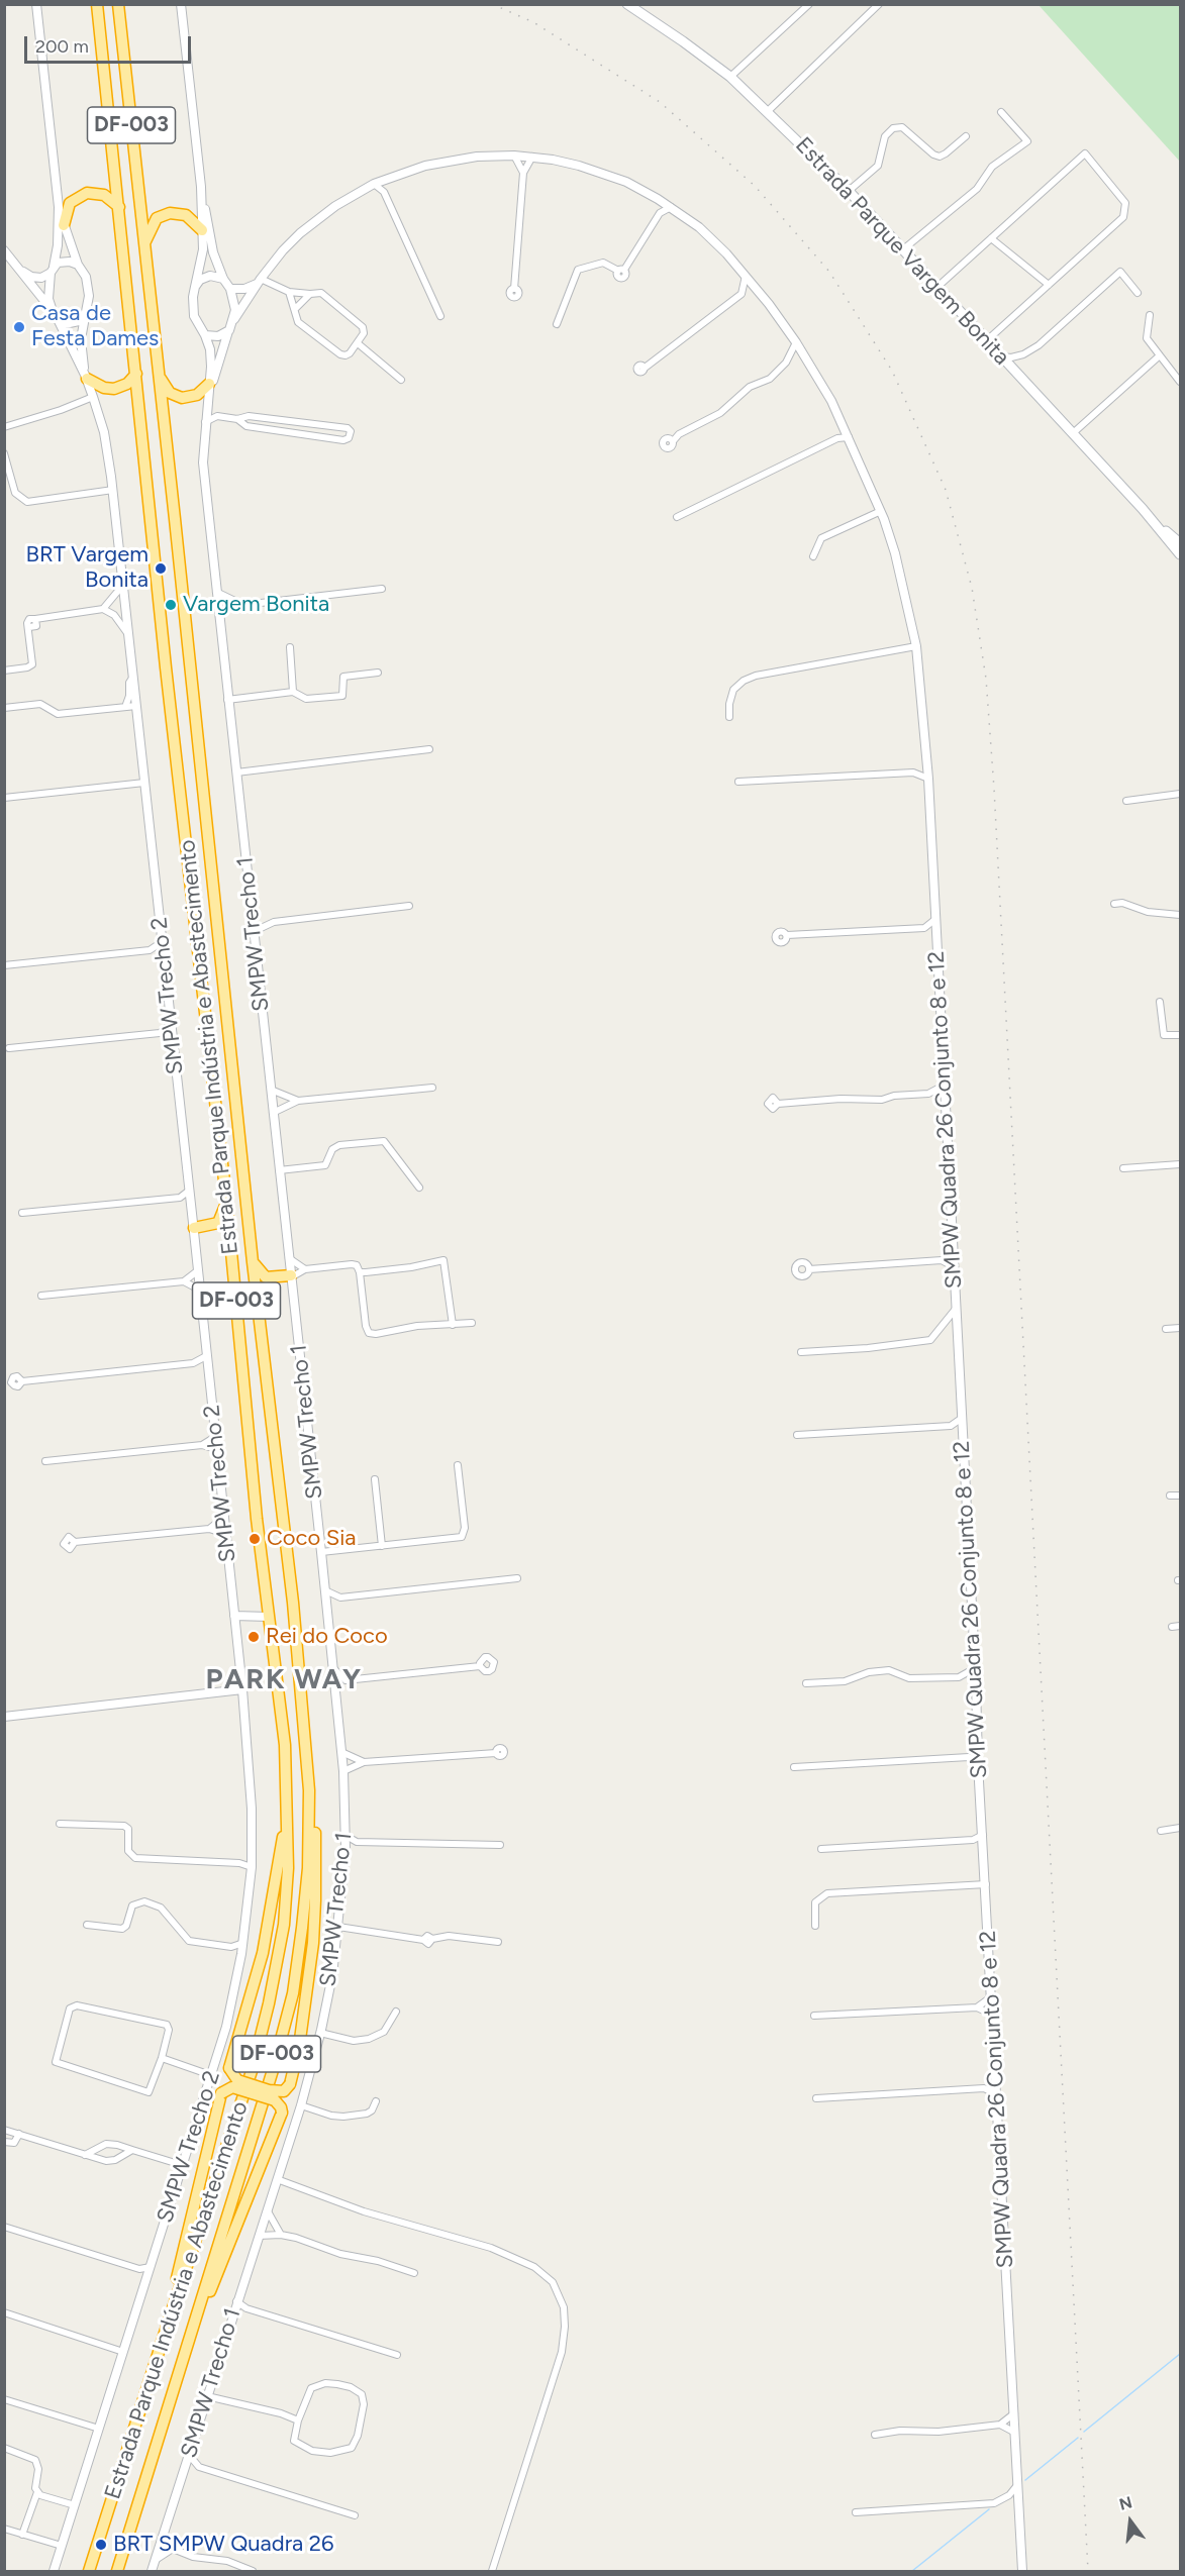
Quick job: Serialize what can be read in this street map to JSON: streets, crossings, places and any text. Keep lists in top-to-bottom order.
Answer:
{
  "streets": {
    "highway": ["DF-003", "Estrada Parque Indústria e Abastecimento"],
    "main road": ["Estrada Parque Vargem Bonita"],
    "street": ["SMPW Trecho 1", "SMPW Trecho 2", "SMPW Quadra 26 Conjunto 8 e 12"]
  },
  "districts": ["PARK WAY"],
  "places": [
    "Casa de Festa Dames",
    "BRT Vargem Bonita",
    "Vargem Bonita",
    "Coco Sia",
    "Rei do Coco",
    "BRT SMPW Quadra 26"
  ],
  "scale_bar": "200 m",
  "north": "top"
}
